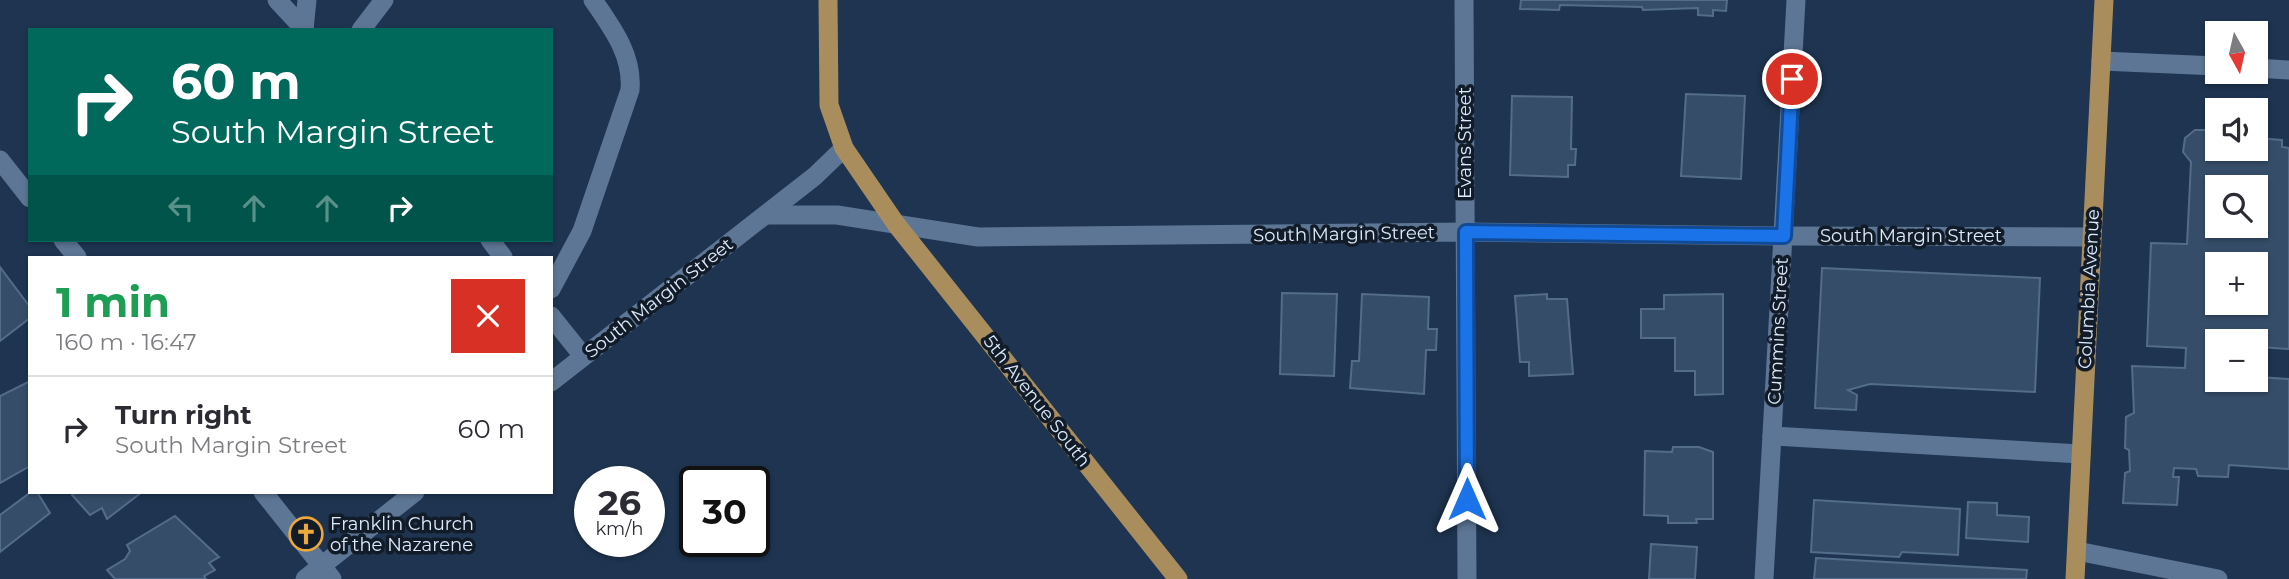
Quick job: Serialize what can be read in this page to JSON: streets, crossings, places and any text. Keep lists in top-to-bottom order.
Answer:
{
  "streets": {
    "main road": ["Columbia Avenue", "5th Avenue South"],
    "street": ["Evans Street", "South Margin Street", "Cummins Street"]
  },
  "crossings": [
    ["Evans Street", "South Margin Street"],
    ["South Margin Street", "Columbia Avenue"],
    ["South Margin Street", "Cummins Street"],
    ["South Margin Street", "5th Avenue South"]
  ],
  "places": {
    "church": ["Franklin Church of the Nazarene"]
  },
  "north": "bottom",
  "page": {
    "map_buttons": ["+", "−"],
    "turn": ["60 m", "South Margin Street"],
    "heading": ["1 min", "160 m · 16:47"],
    "list": [
      {
        "name": "Turn right",
        "note": "South Margin Street",
        "value": "60 m"
      }
    ],
    "speed": "26 km/h",
    "limit": "30"
  }
}
